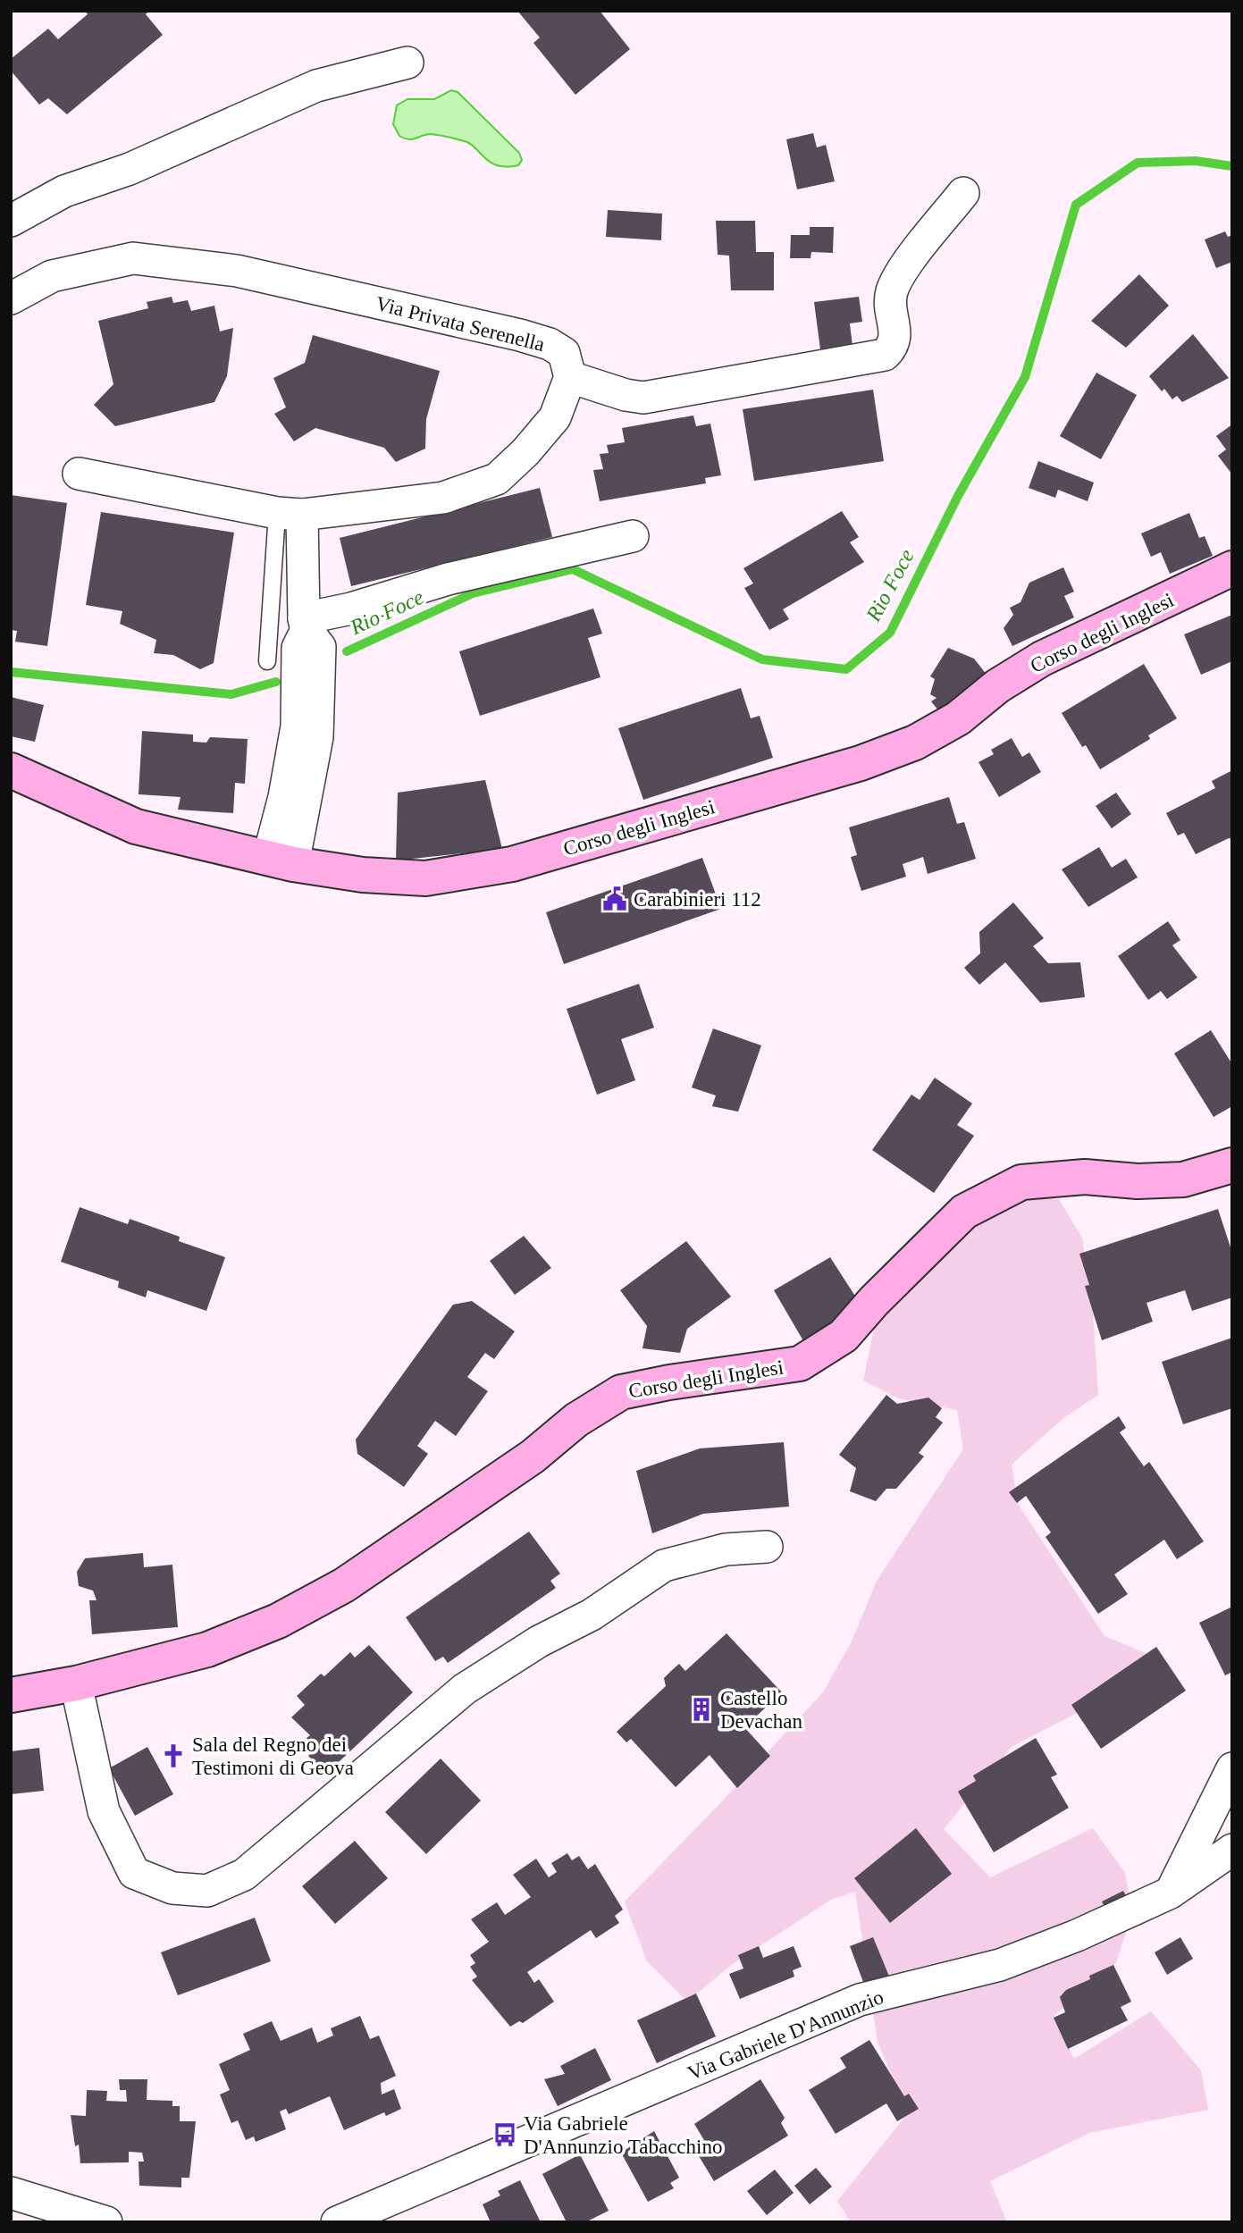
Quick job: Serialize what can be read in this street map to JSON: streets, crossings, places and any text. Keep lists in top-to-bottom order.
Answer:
{
  "streets": {
    "main road": ["Corso degli Inglesi"],
    "street": ["Via Privata Serenella", "Via Gabriele D'Annunzio"]
  },
  "water": ["Rio Foce"],
  "places": {
    "public building": ["Carabinieri 112"],
    "building": ["Castello Devachan"],
    "church": ["Sala del Regno dei Testimoni di Geova"],
    "bus stop": ["Via Gabriele D'Annunzio Tabacchino"]
  }
}
